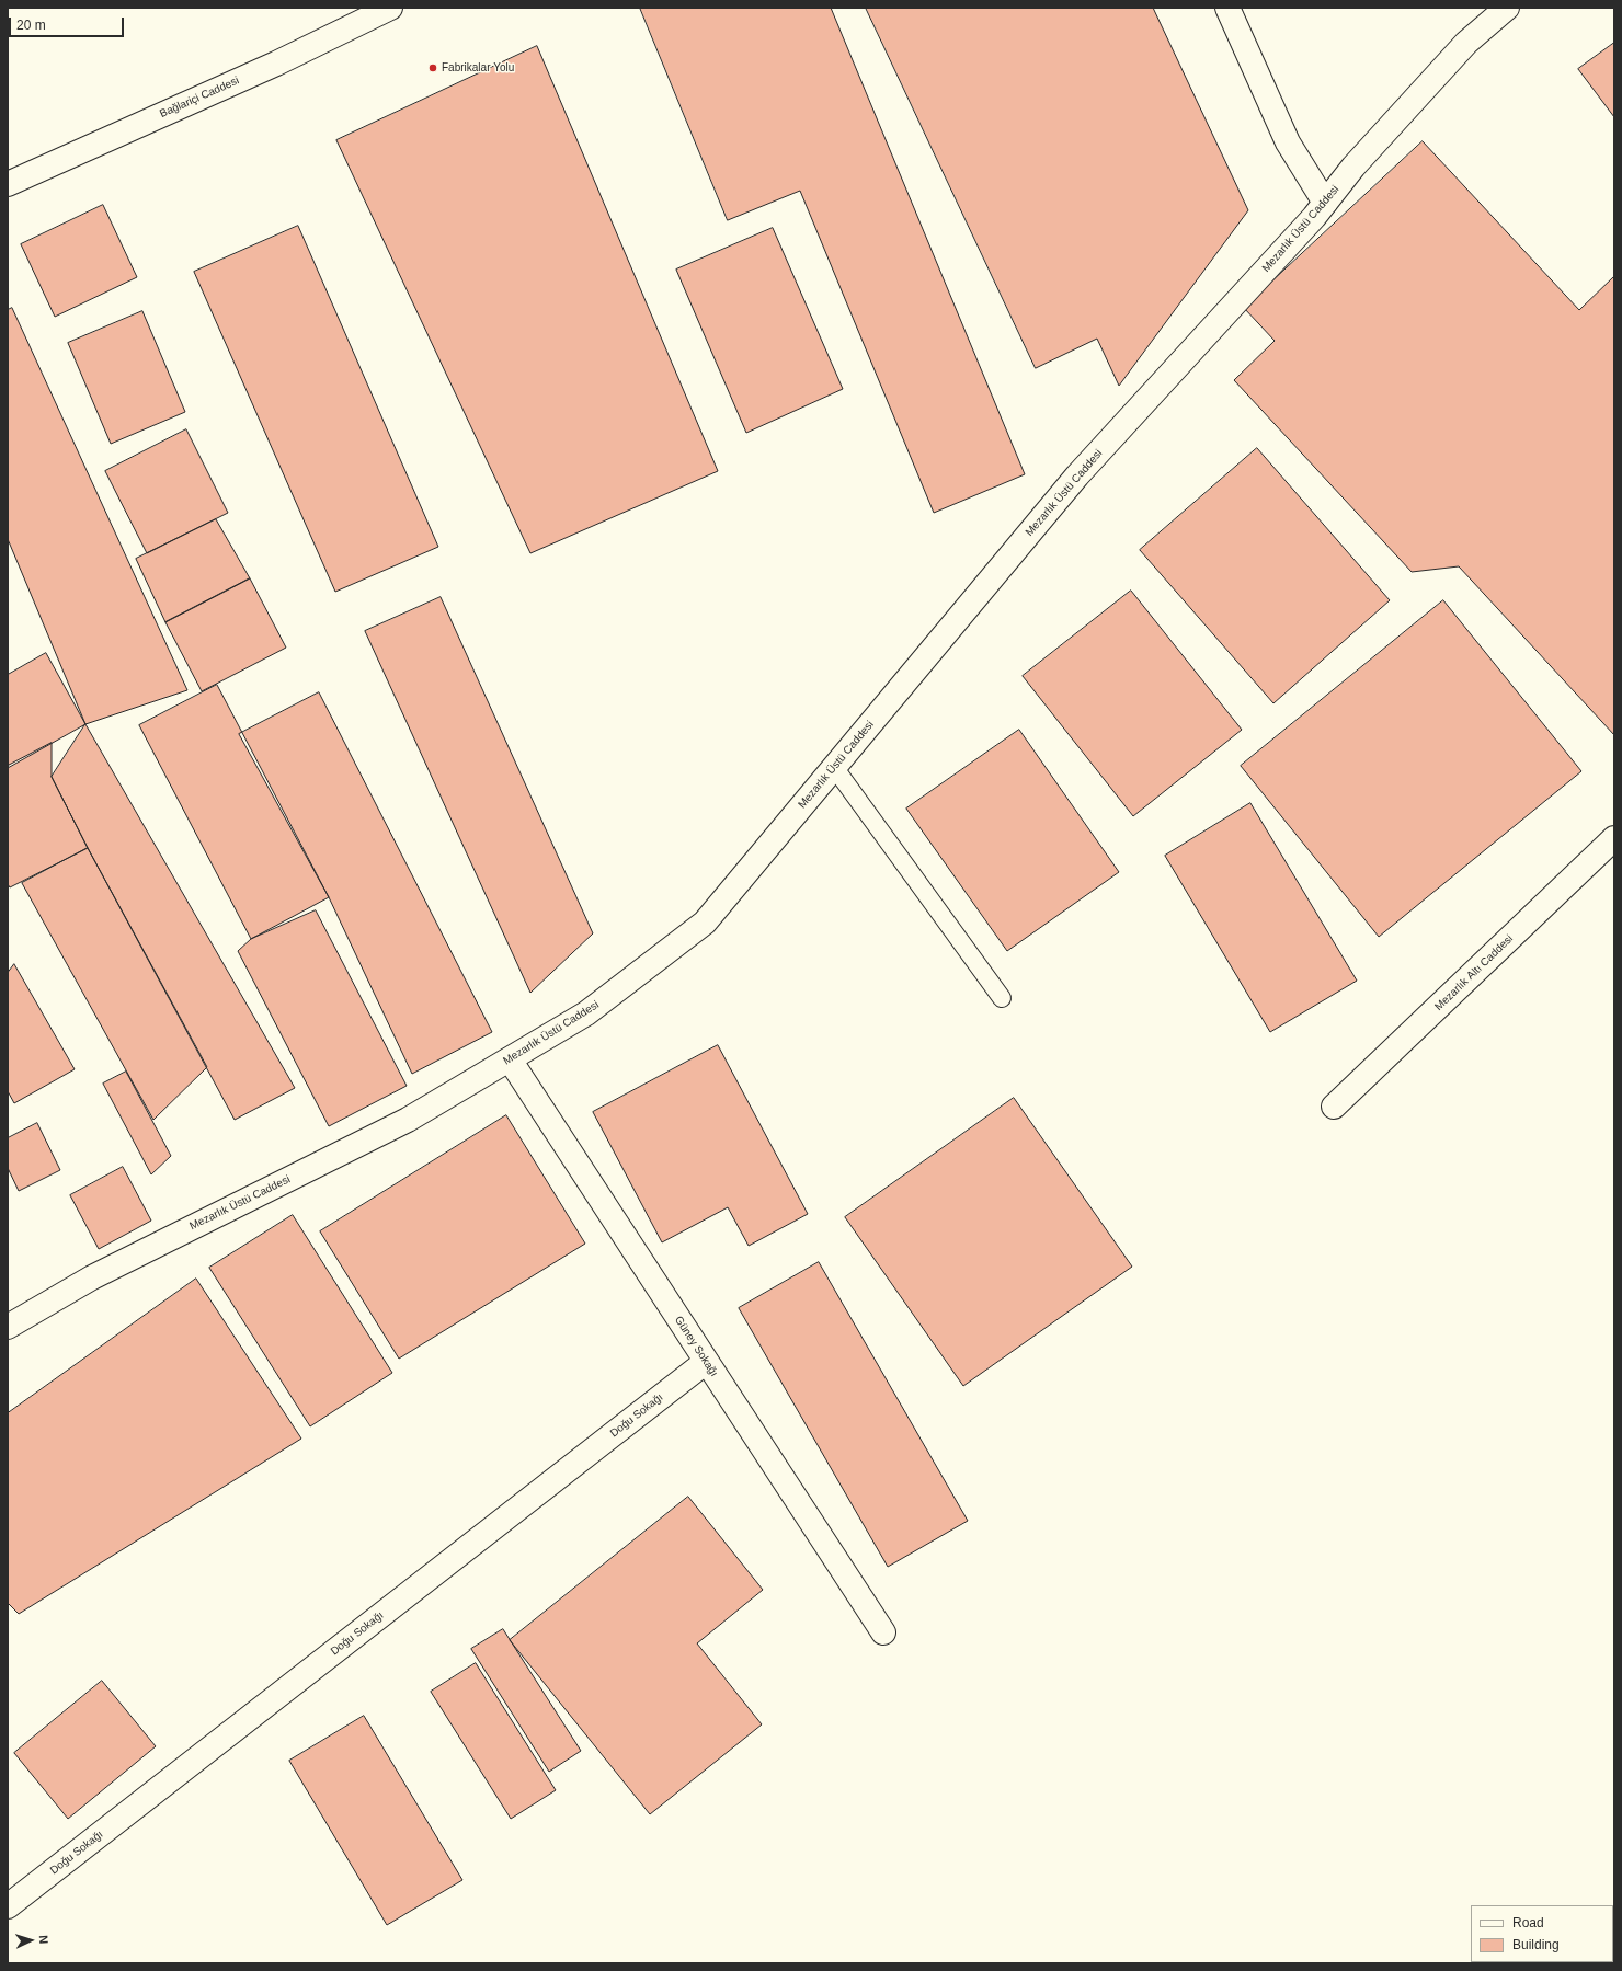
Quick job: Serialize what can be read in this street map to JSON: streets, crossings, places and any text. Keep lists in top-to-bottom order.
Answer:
{
  "streets": {
    "street": [
      "Bağlariçi Caddesi",
      "Mezarlık Üstü Caddesi",
      "Mezarlık Altı Caddesi",
      "Güney Sokağı",
      "Doğu Sokağı"
    ]
  },
  "crossings": [
    ["Mezarlık Üstü Caddesi", "Güney Sokağı"],
    ["Güney Sokağı", "Doğu Sokağı"]
  ],
  "places": ["Fabrikalar Yolu"],
  "legend": ["Road", "Building"],
  "scale_bar": "20 m",
  "north": "right"
}
